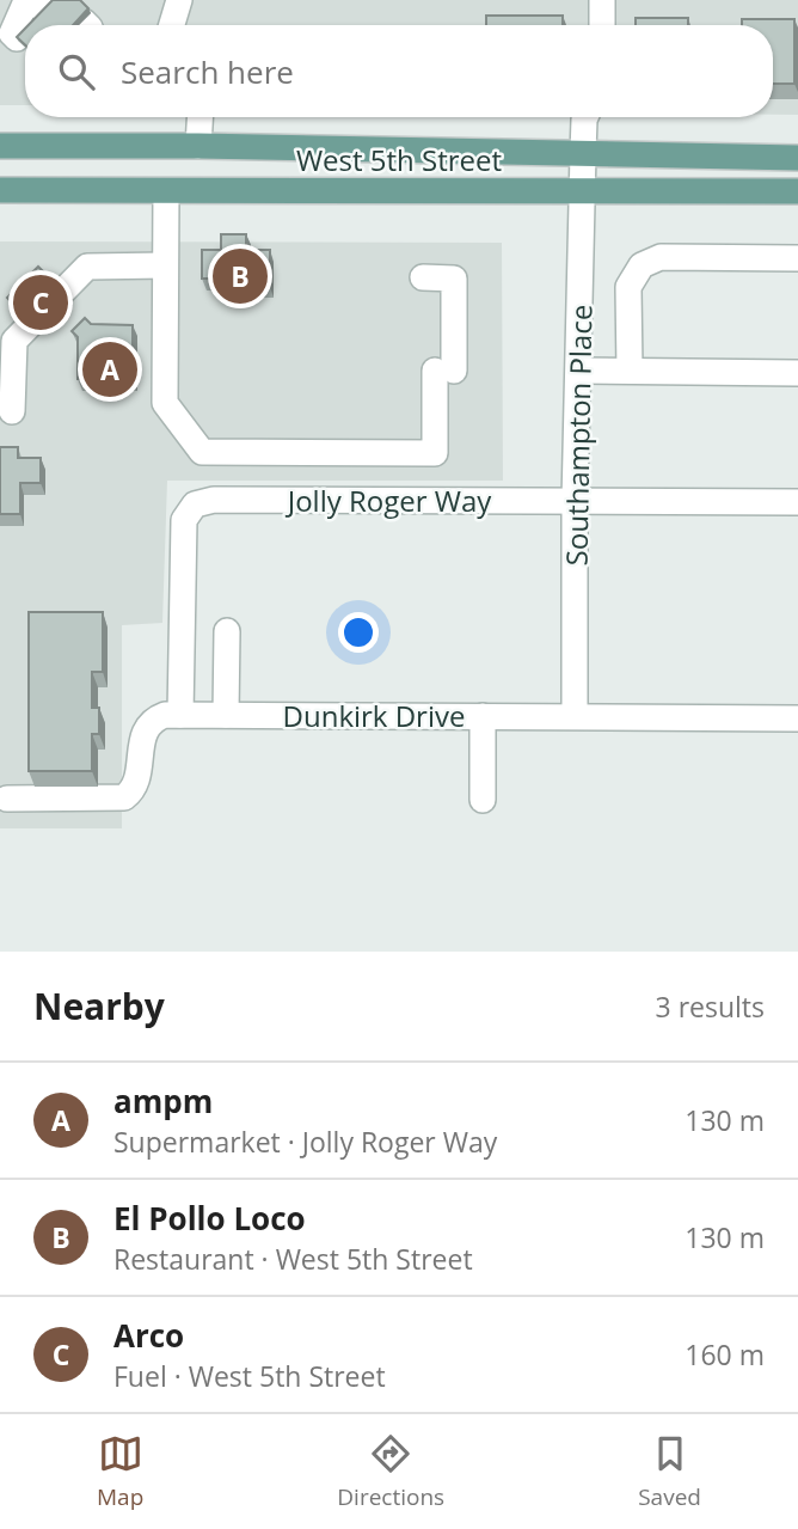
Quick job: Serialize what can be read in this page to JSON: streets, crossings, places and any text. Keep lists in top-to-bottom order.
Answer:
{
  "streets": {
    "main road": ["West 5th Street"],
    "street": ["Southampton Place", "Jolly Roger Way", "Dunkirk Drive"]
  },
  "crossings": [
    ["West 5th Street", "Southampton Place"],
    ["Southampton Place", "Jolly Roger Way"],
    ["Southampton Place", "Dunkirk Drive"],
    ["Jolly Roger Way", "Dunkirk Drive"]
  ],
  "page": {
    "search": "Search here",
    "pins": ["B", "C", "A"],
    "heading": ["Nearby", "3 results"],
    "list": [
      {
        "mark": "A",
        "name": "ampm",
        "note": "Supermarket · Jolly Roger Way",
        "value": "130 m"
      },
      {
        "mark": "B",
        "name": "El Pollo Loco",
        "note": "Restaurant · West 5th Street",
        "value": "130 m"
      },
      {
        "mark": "C",
        "name": "Arco",
        "note": "Fuel · West 5th Street",
        "value": "160 m"
      }
    ],
    "nav": ["Map", "Directions", "Saved"]
  }
}
